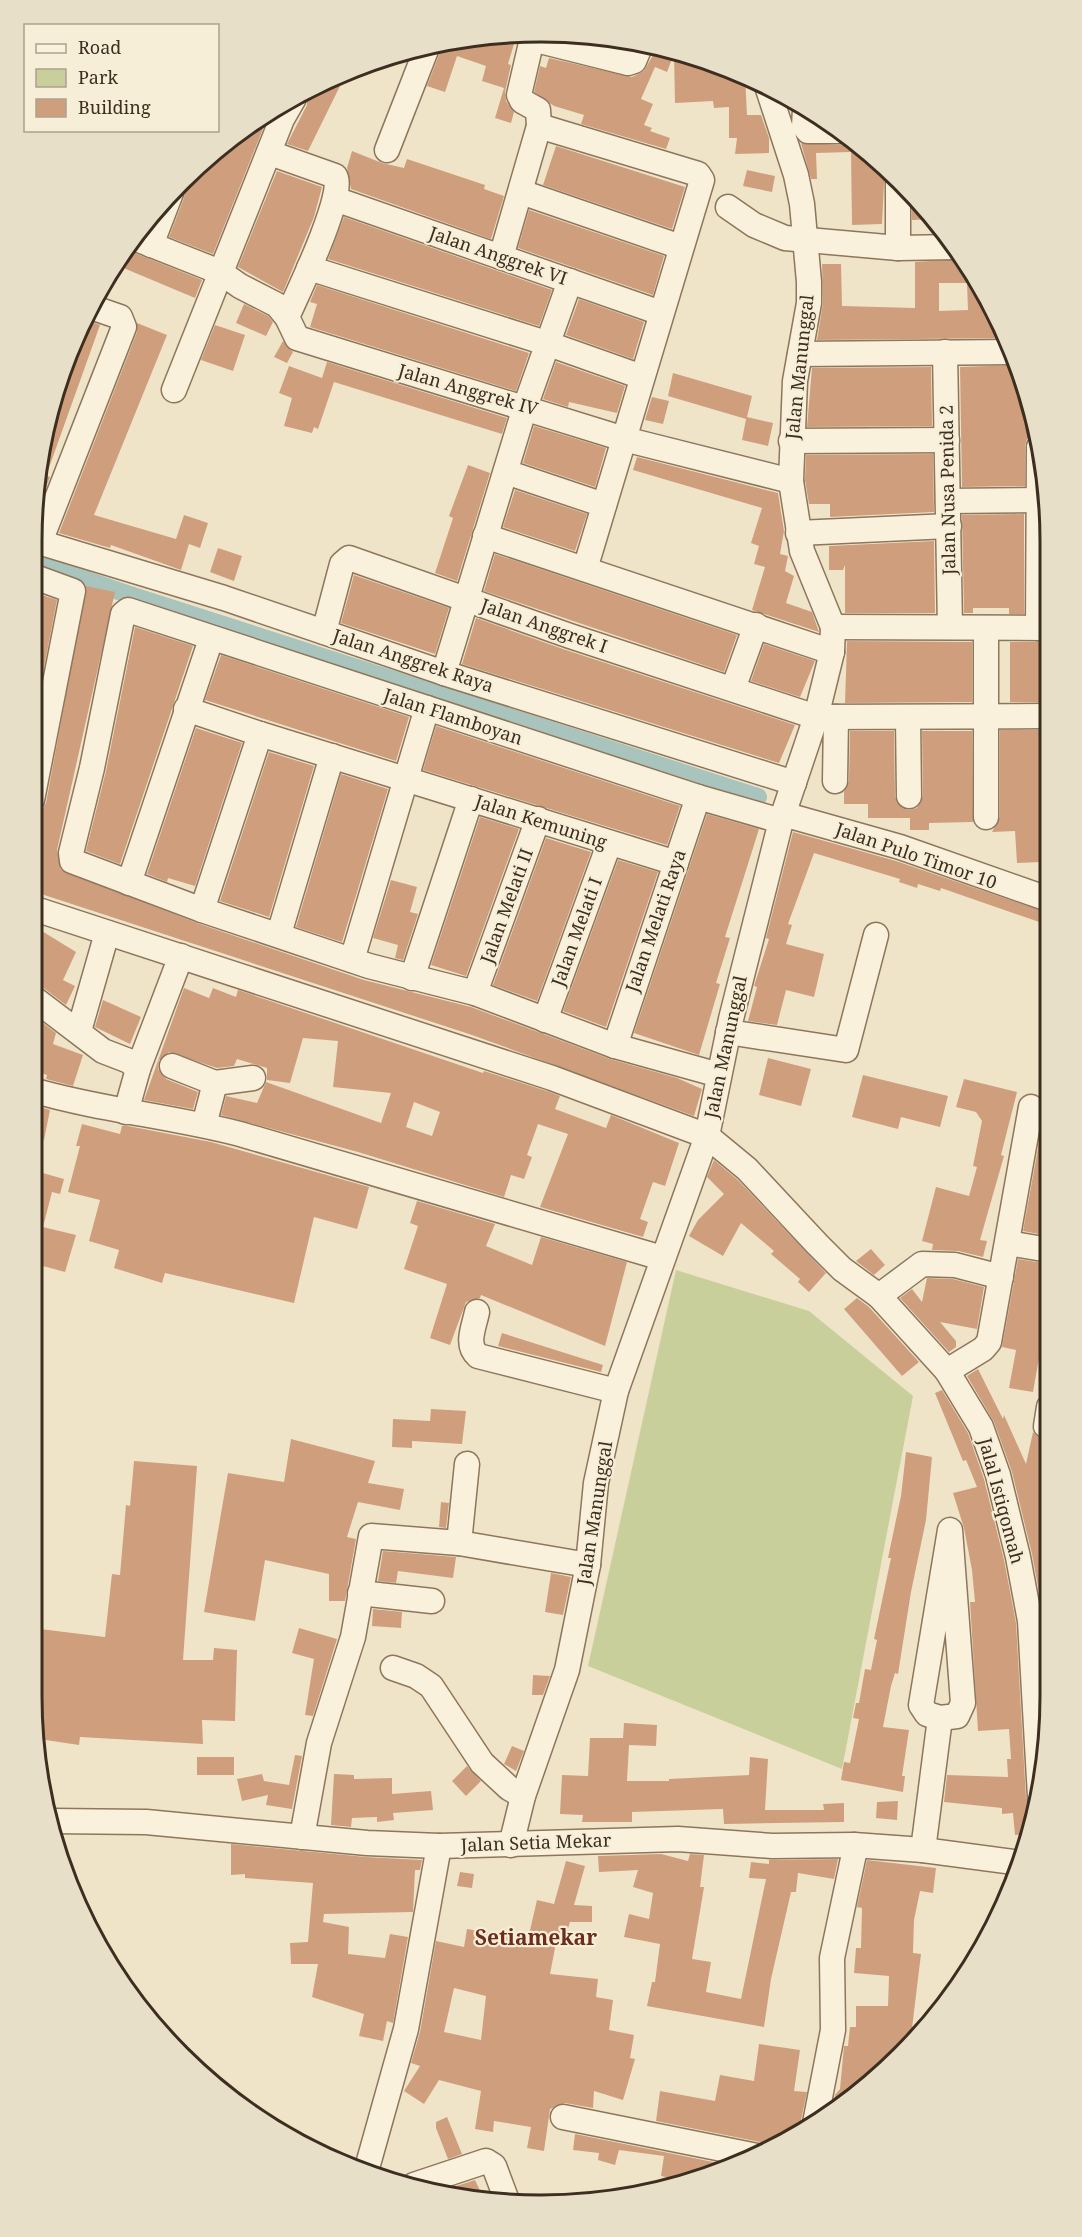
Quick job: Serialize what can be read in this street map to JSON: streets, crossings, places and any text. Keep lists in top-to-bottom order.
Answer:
{
  "streets": {
    "street": [
      "Jalan Anggrek VI",
      "Jalan Manunggal",
      "Jalan Anggrek IV",
      "Jalan Nusa Penida 2",
      "Jalan Anggrek I",
      "Jalan Anggrek Raya",
      "Jalan Flamboyan",
      "Jalan Kemuning",
      "Jalan Pulo Timor 10",
      "Jalan Melati II",
      "Jalan Melati Raya",
      "Jalan Melati I",
      "Jalal Istiqomah",
      "Jalan Setia Mekar"
    ]
  },
  "crossings": [
    ["Jalan Manunggal", "Jalan Anggrek IV"],
    ["Jalan Manunggal", "Jalan Anggrek I"],
    ["Jalan Manunggal", "Jalan Anggrek Raya"],
    ["Jalan Manunggal", "Jalan Flamboyan"],
    ["Jalan Manunggal", "Jalan Pulo Timor 10"],
    ["Jalan Manunggal", "Jalal Istiqomah"],
    ["Jalan Manunggal", "Jalan Setia Mekar"],
    ["Jalan Anggrek I", "Jalan Anggrek Raya"],
    ["Jalan Anggrek Raya", "Jalan Flamboyan"],
    ["Jalan Anggrek Raya", "Jalan Pulo Timor 10"],
    ["Jalan Flamboyan", "Jalan Pulo Timor 10"],
    ["Jalan Flamboyan", "Jalan Melati Raya"],
    ["Jalan Kemuning", "Jalan Melati II"],
    ["Jalan Kemuning", "Jalan Melati Raya"],
    ["Jalan Kemuning", "Jalan Melati I"]
  ],
  "districts": ["Setiamekar"],
  "legend": ["Road", "Park", "Building"]
}
